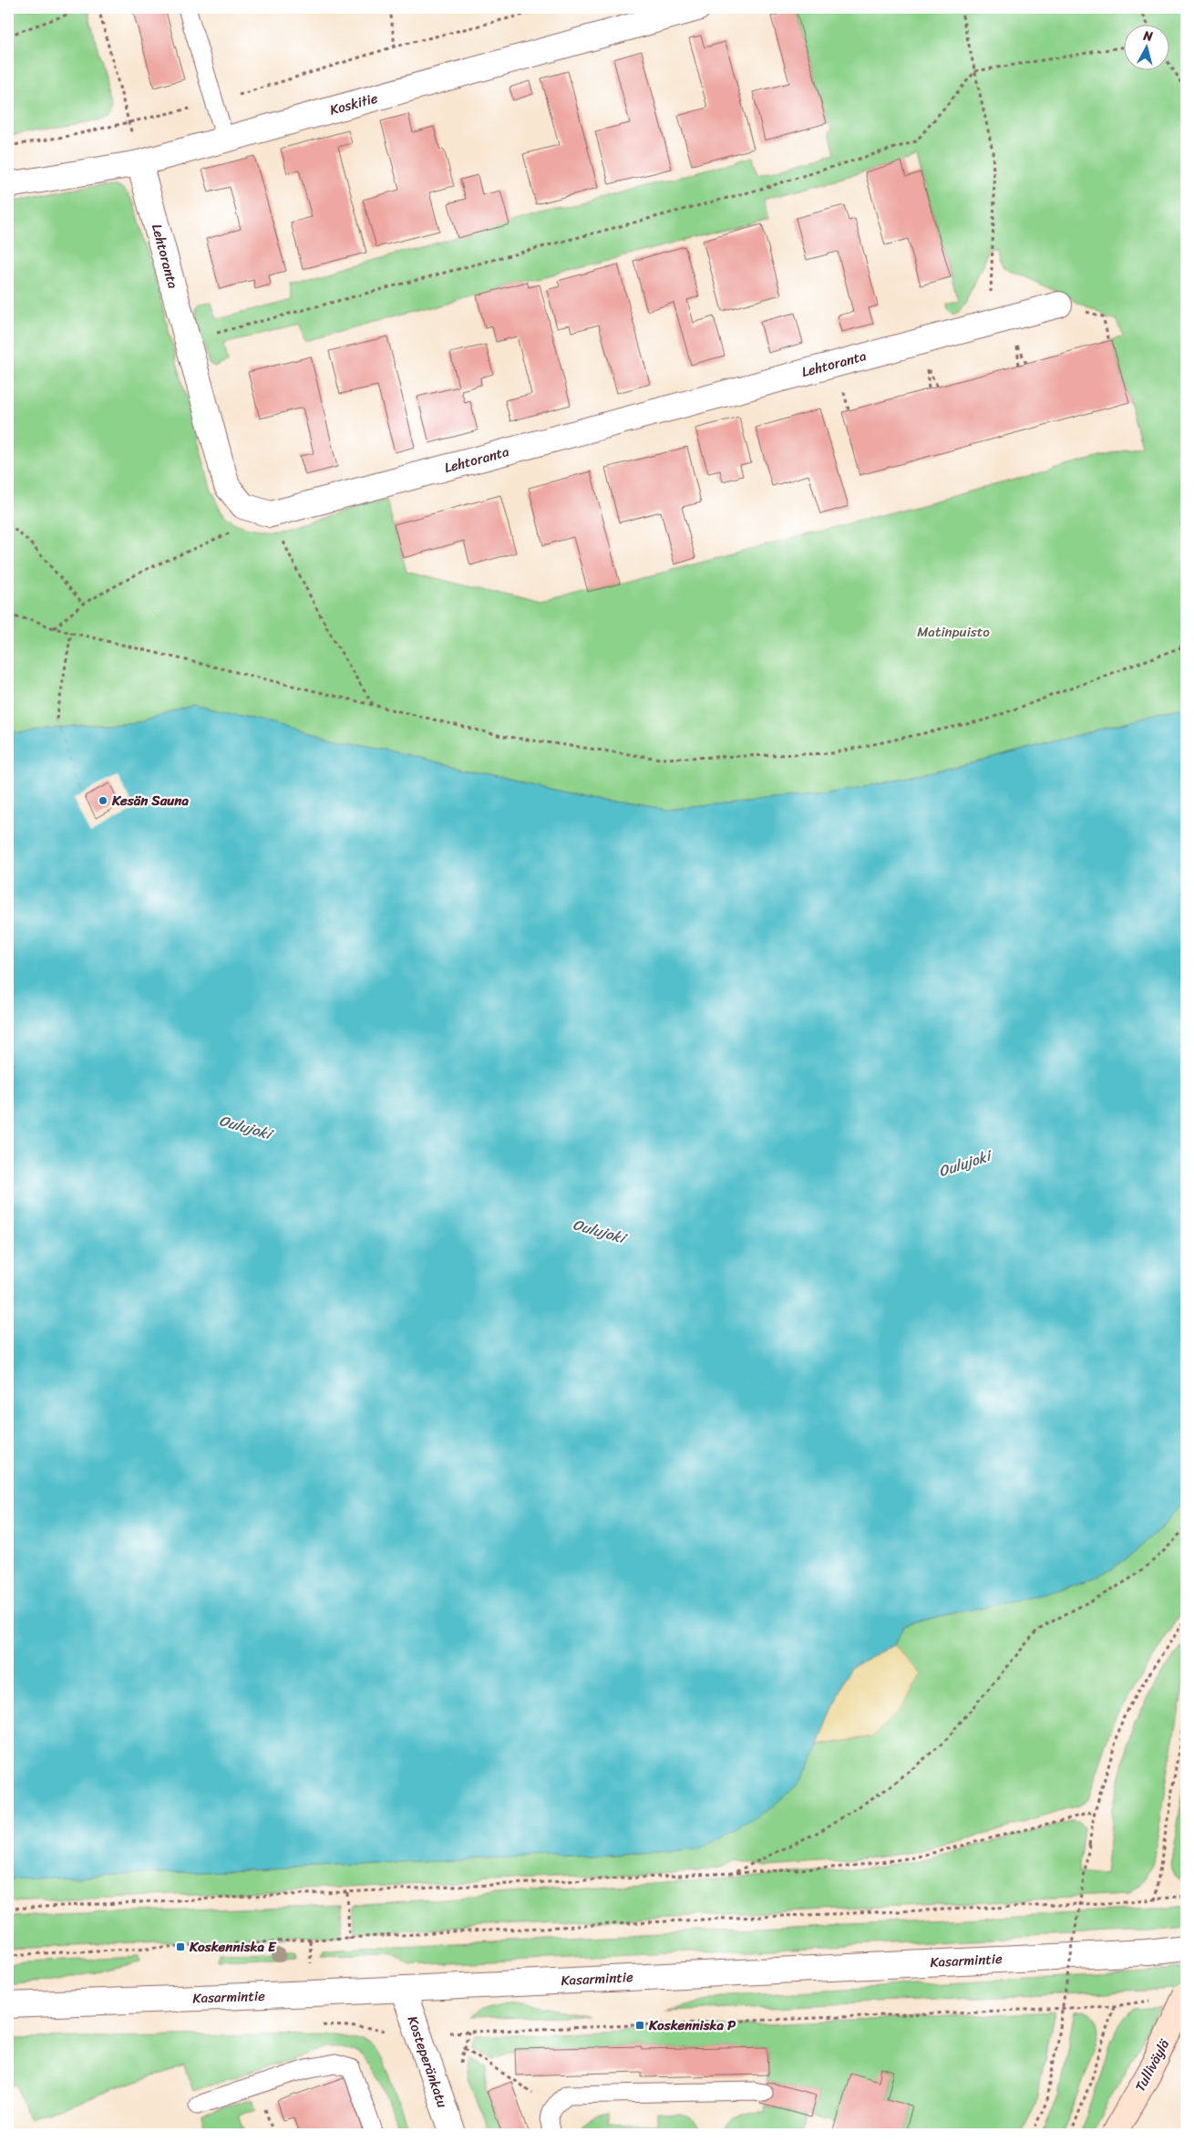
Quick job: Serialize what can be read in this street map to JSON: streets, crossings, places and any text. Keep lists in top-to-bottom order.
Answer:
{
  "streets": {
    "main road": ["Tulliväylä"],
    "street": [
      "Koskitie",
      "Lehtoranta",
      "Kasarmintie",
      "Kosteperänkatu"
    ]
  },
  "crossings": [
    ["Koskitie", "Lehtoranta"],
    ["Kasarmintie", "Kosteperänkatu"]
  ],
  "water": ["Oulujoki"],
  "parks": ["Matinpuisto"],
  "places": {
    "other": ["Kesän Sauna"],
    "transit": ["Koskenniska E", "Koskenniska P"]
  },
  "north": "top"
}
